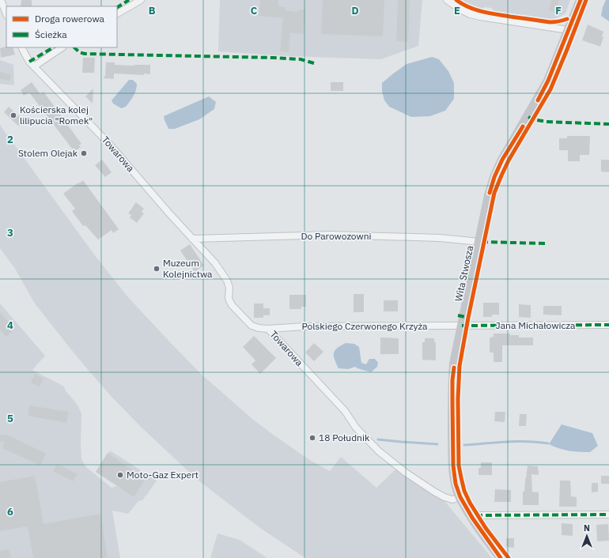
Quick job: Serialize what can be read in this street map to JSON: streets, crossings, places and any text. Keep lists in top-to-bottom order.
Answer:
{
  "streets": {
    "street": [
      "Towarowa",
      "Do Parowozowni",
      "Wita Stwosza",
      "Jana Michałowicza",
      "Polskiego Czerwonego Krzyża"
    ]
  },
  "crossings": [
    ["Towarowa", "Do Parowozowni"],
    ["Towarowa", "Wita Stwosza"],
    ["Towarowa", "Polskiego Czerwonego Krzyża"],
    ["Do Parowozowni", "Wita Stwosza"],
    ["Wita Stwosza", "Jana Michałowicza"],
    ["Wita Stwosza", "Polskiego Czerwonego Krzyża"],
    ["Jana Michałowicza", "Polskiego Czerwonego Krzyża"]
  ],
  "places": [
    "Kościerska kolej lilipucia \"Romek\"",
    "Stolem Olejak",
    "Muzeum Kolejnictwa",
    "18 Południk",
    "Moto-Gaz Expert"
  ],
  "legend": ["Droga rowerowa", "Ścieżka"],
  "north": "top",
  "grid": {
    "columns": [
      "B",
      "C",
      "D",
      "E",
      "F"
    ],
    "rows": [
      "2",
      "3",
      "4",
      "5",
      "6"
    ]
  }
}
